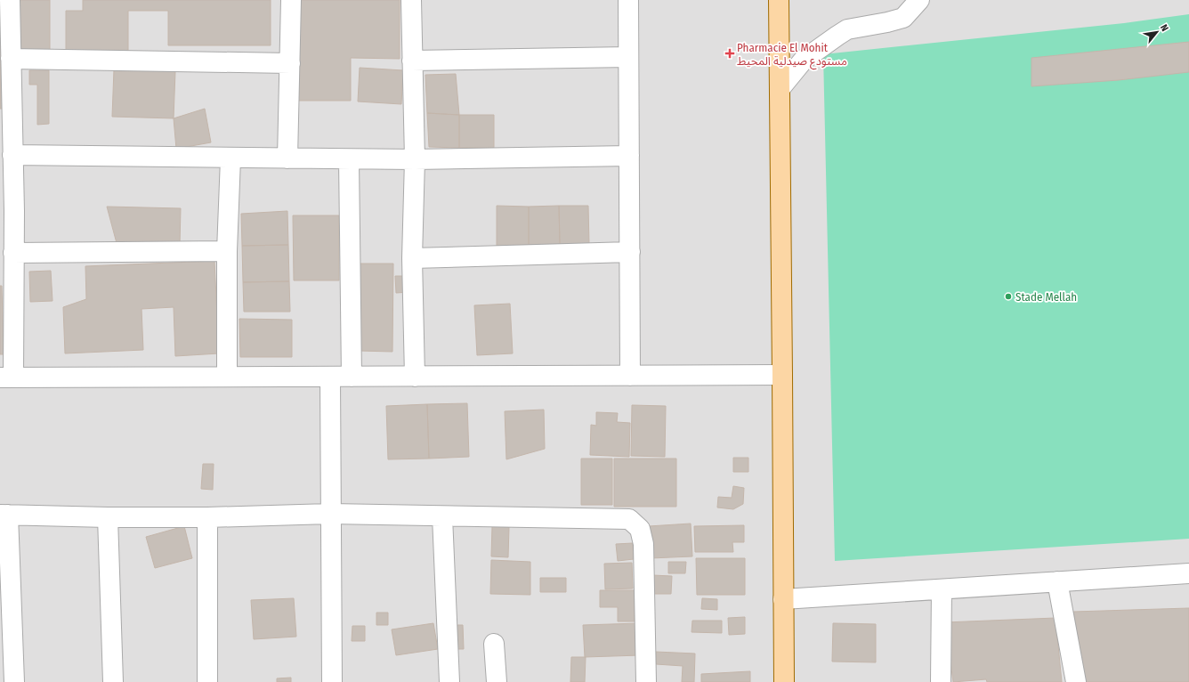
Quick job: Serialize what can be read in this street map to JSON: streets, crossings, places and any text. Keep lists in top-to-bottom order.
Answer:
{
  "places": {
    "health": ["Pharmacie El Mohit مستودع صيدلية المحيط"],
    "other": ["Stade Mellah"]
  },
  "north": "top right"
}
